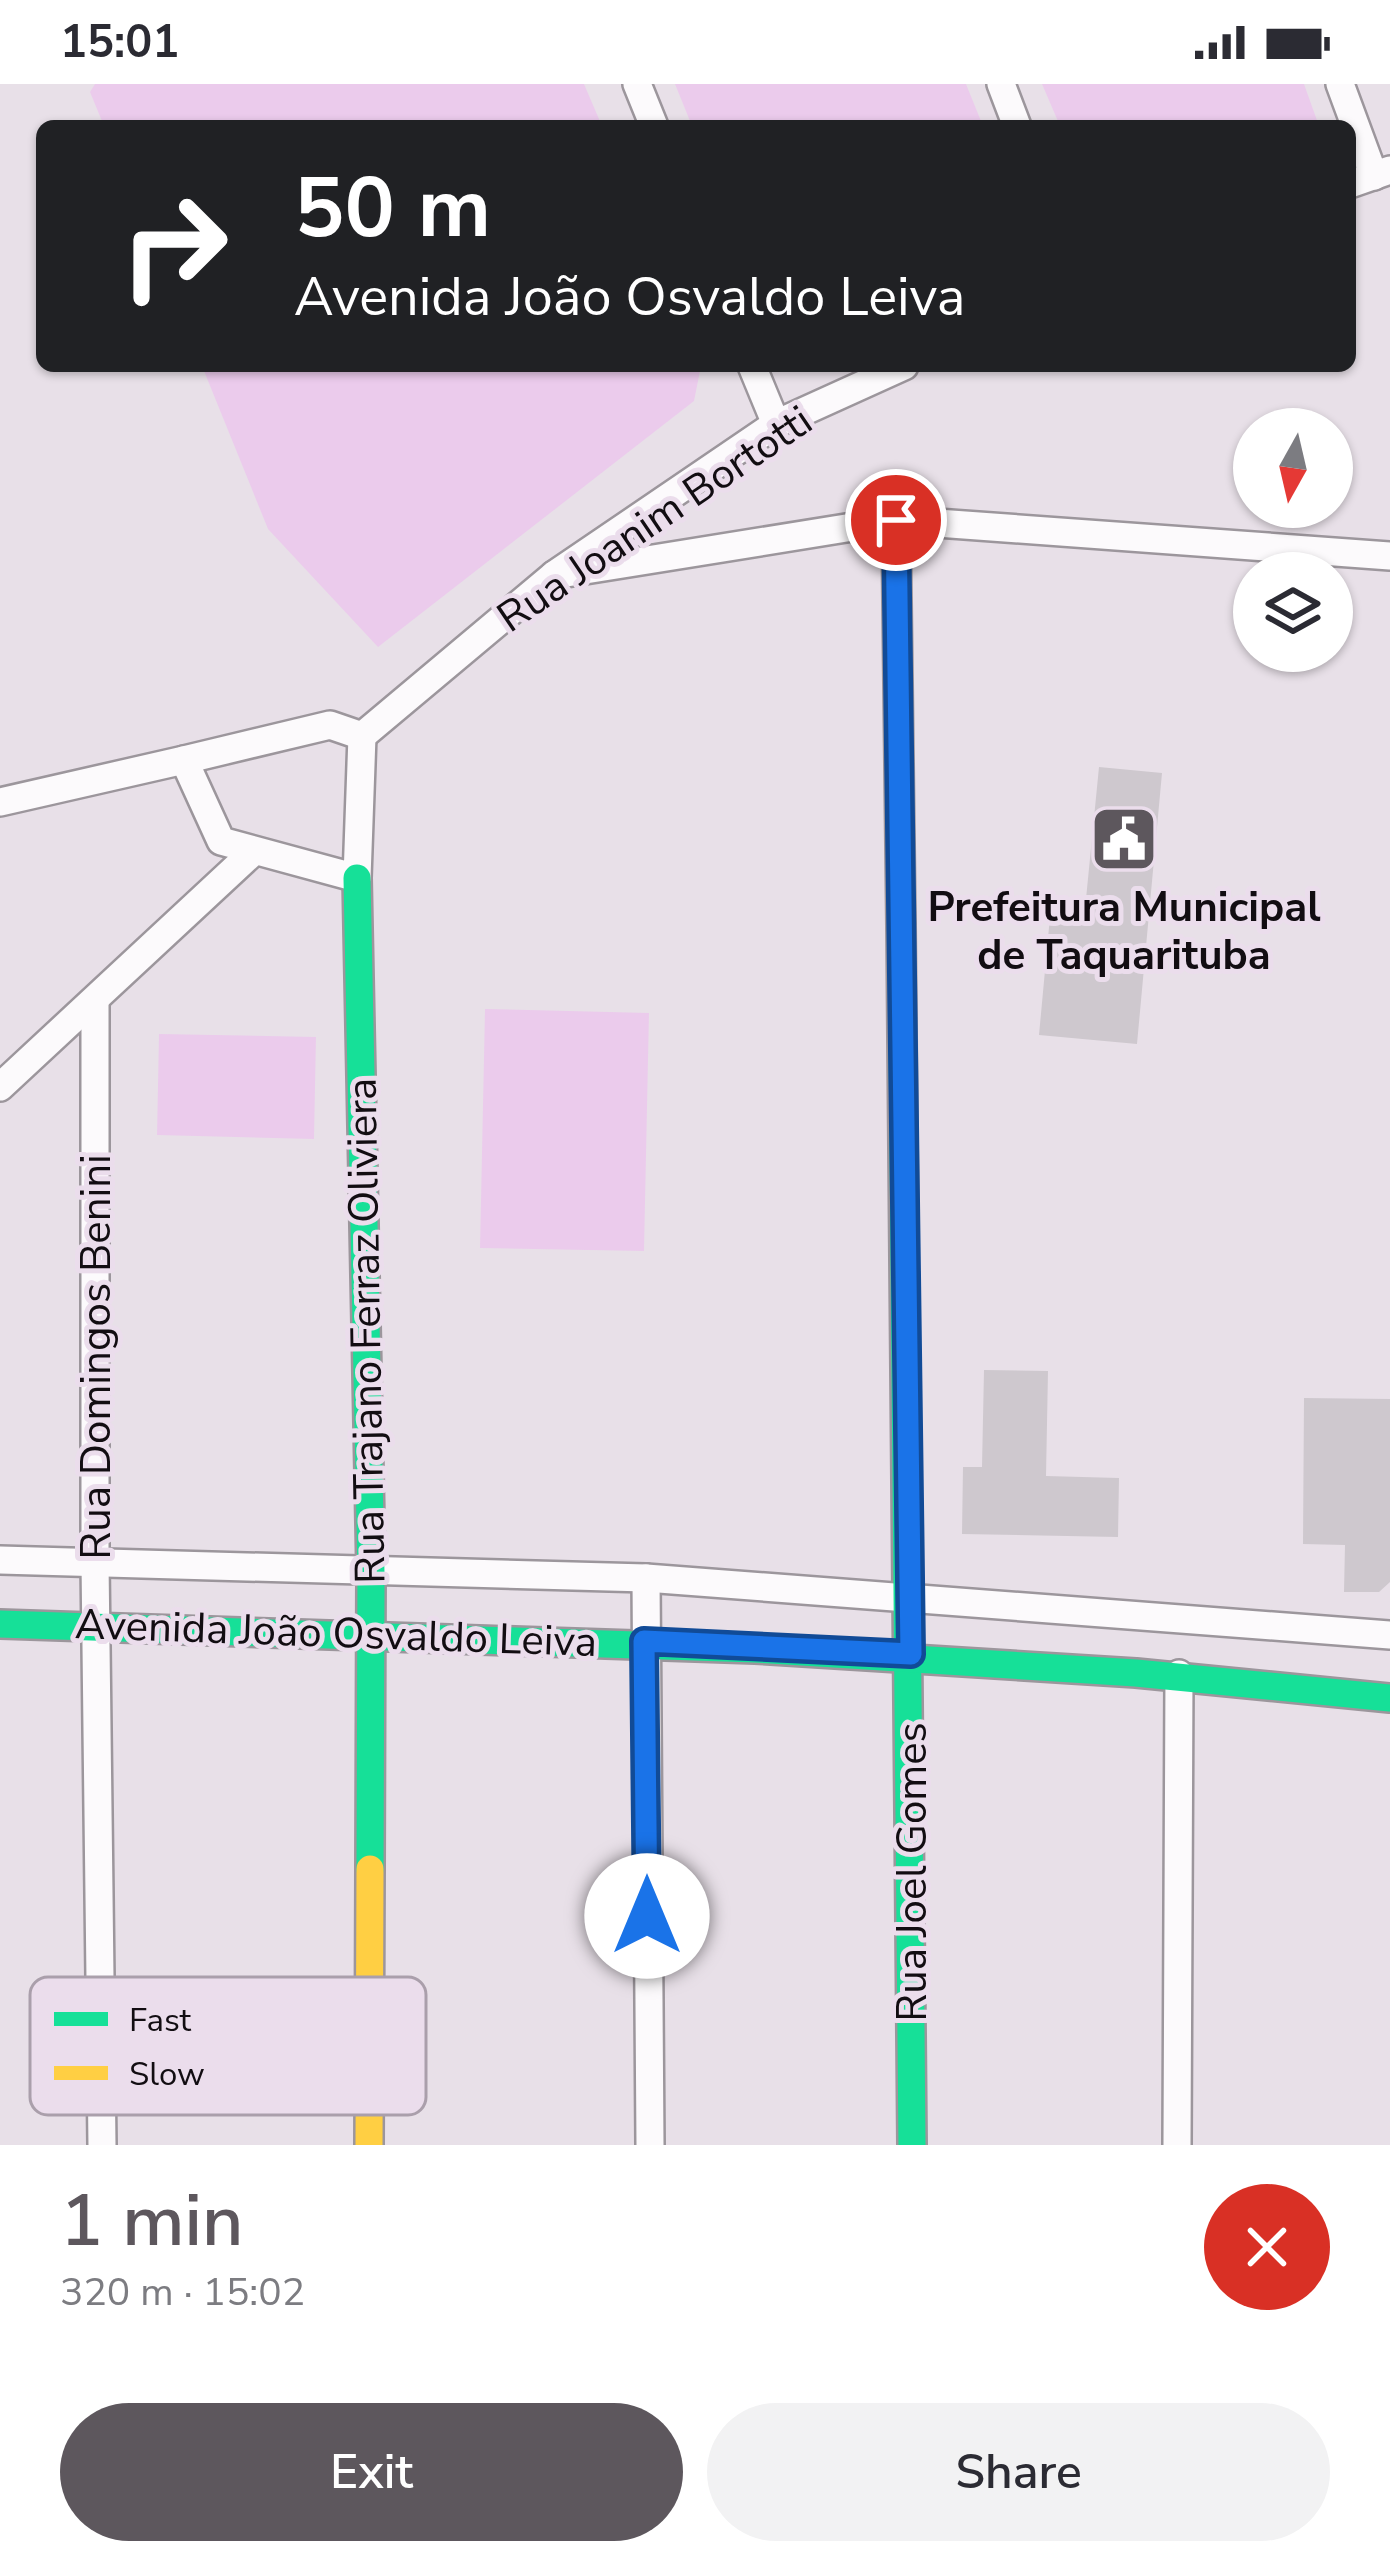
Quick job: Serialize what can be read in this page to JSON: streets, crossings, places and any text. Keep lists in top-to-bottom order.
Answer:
{
  "streets": {
    "street": [
      "Rua Joanim Bortotti",
      "Rua Trajano Ferraz Oliviera",
      "Rua Domingos Benini",
      "Avenida João Osvaldo Leiva",
      "Rua Joel Gomes"
    ]
  },
  "crossings": [
    ["Rua Trajano Ferraz Oliviera", "Avenida João Osvaldo Leiva"],
    ["Rua Domingos Benini", "Avenida João Osvaldo Leiva"],
    ["Avenida João Osvaldo Leiva", "Rua Joel Gomes"]
  ],
  "places": {
    "public building": ["Prefeitura Municipal de Taquarituba"]
  },
  "legend": ["Fast", "Slow"],
  "north": "bottom",
  "page": {
    "status": "15:01",
    "turn": ["50 m", "Avenida João Osvaldo Leiva"],
    "heading": ["1 min", "320 m · 15:02"],
    "buttons": ["Exit", "Share"]
  }
}
